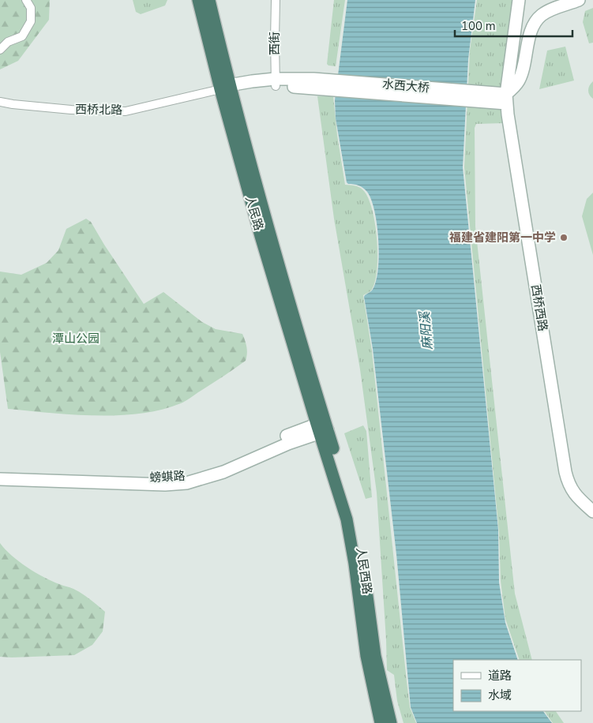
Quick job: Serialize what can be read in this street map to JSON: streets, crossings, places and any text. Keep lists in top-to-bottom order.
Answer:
{
  "streets": {
    "highway": ["人民路", "人民西路"],
    "main road": ["水西大桥", "西桥西路", "螃蜞路"],
    "street": ["西街", "西桥北路"]
  },
  "crossings": [
    ["西街", "水西大桥"],
    ["水西大桥", "西桥北路"],
    ["水西大桥", "人民路"],
    ["水西大桥", "西桥西路"],
    ["西桥北路", "人民路"],
    ["人民路", "螃蜞路"],
    ["人民路", "人民西路"],
    ["螃蜞路", "人民西路"]
  ],
  "water": ["麻阳溪"],
  "parks": ["潭山公园"],
  "places": ["福建省建阳第一中学"],
  "legend": ["道路", "水域"],
  "scale_bar": "100 m"
}
